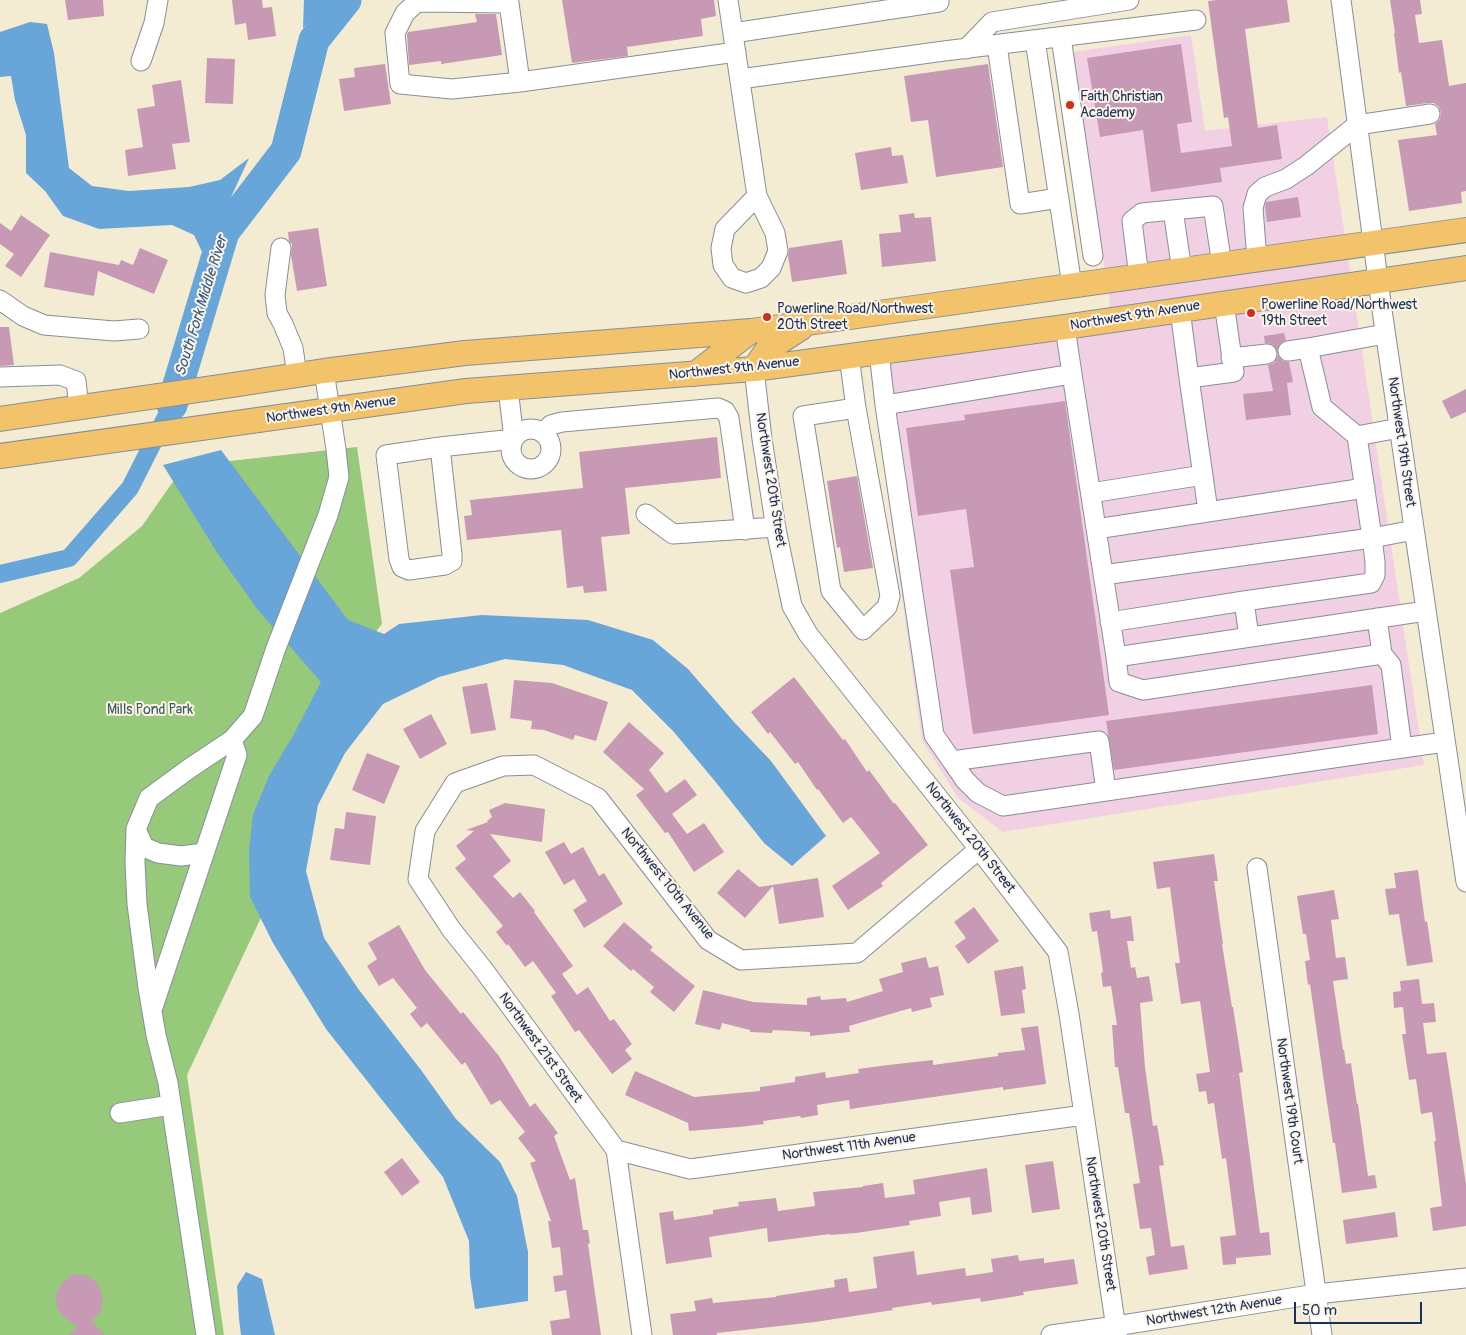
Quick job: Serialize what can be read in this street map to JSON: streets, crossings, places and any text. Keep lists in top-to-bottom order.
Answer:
{
  "streets": {
    "main road": ["Northwest 9th Avenue"],
    "street": [
      "Northwest 19th Street",
      "Northwest 20th Street",
      "Northwest 10th Avenue",
      "Northwest 21st Street",
      "Northwest 19th Court",
      "Northwest 11th Avenue",
      "Northwest 12th Avenue"
    ]
  },
  "crossings": [
    ["Northwest 9th Avenue", "Northwest 19th Street"],
    ["Northwest 9th Avenue", "Northwest 20th Street"],
    ["Northwest 20th Street", "Northwest 10th Avenue"],
    ["Northwest 20th Street", "Northwest 11th Avenue"],
    ["Northwest 20th Street", "Northwest 12th Avenue"],
    ["Northwest 10th Avenue", "Northwest 21st Street"],
    ["Northwest 21st Street", "Northwest 11th Avenue"],
    ["Northwest 19th Court", "Northwest 12th Avenue"]
  ],
  "water": ["South Fork Middle River"],
  "parks": ["Mills Pond Park"],
  "places": ["Faith Christian Academy", "Powerline Road/Northwest 19th Street", "Powerline Road/Northwest 20th Street"],
  "scale_bar": "50 m"
}
